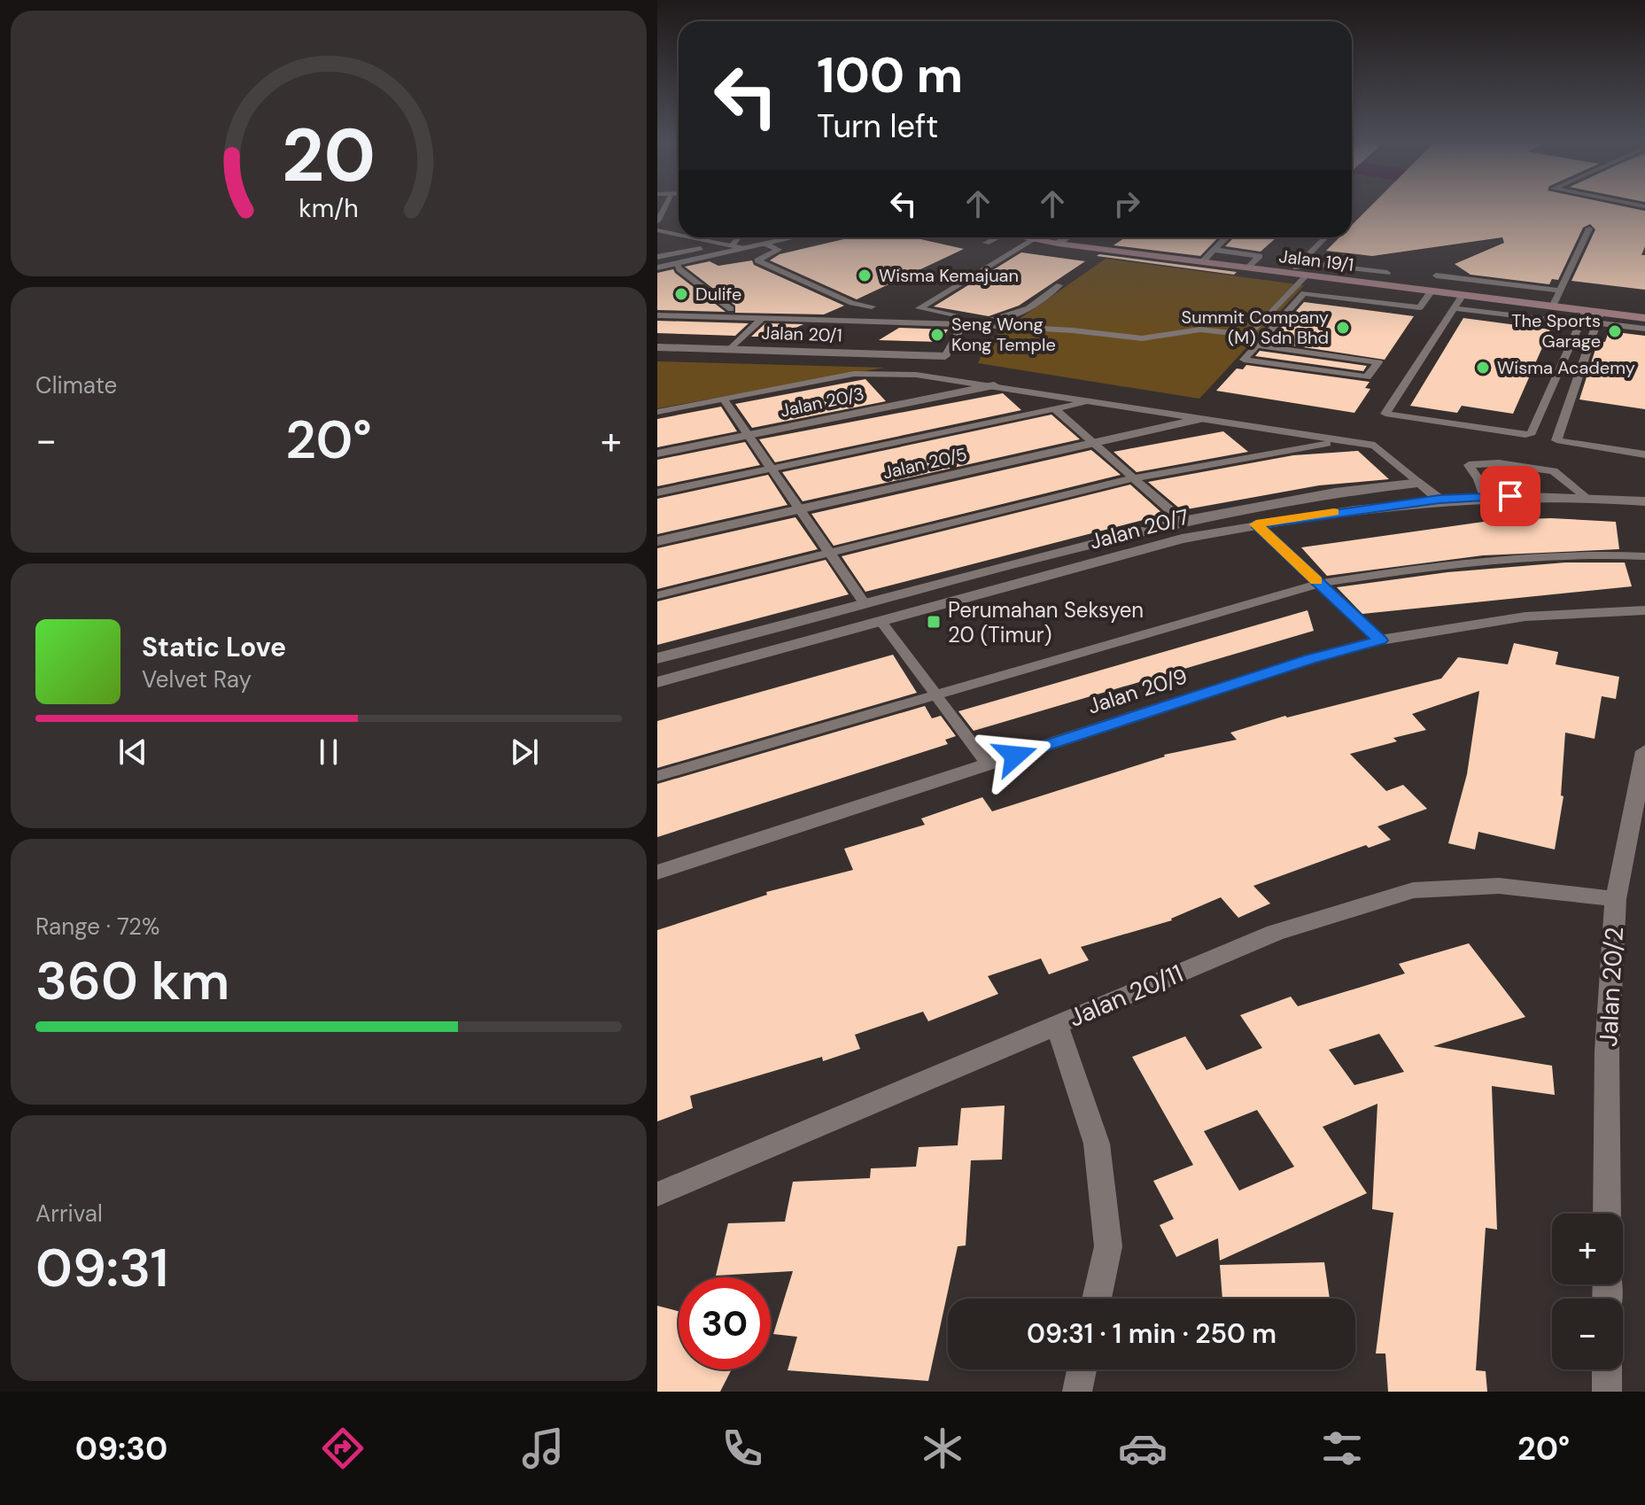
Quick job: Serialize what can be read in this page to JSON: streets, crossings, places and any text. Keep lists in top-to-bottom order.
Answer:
{
  "streets": {
    "main road": ["Jalan 19/1"],
    "street": [
      "Jalan 20/1",
      "Jalan 20/3",
      "Jalan 20/5",
      "Jalan 20/7",
      "Jalan 20/9",
      "Jalan 20/2",
      "Jalan 20/11"
    ]
  },
  "crossings": [
    ["Jalan 20/2", "Jalan 20/11"]
  ],
  "places": {
    "other": [
      "Wisma Kemajuan",
      "Dulife",
      "Summit Company (M) Sdn Bhd",
      "The Sports Garage",
      "Seng Wong Kong Temple",
      "Wisma Academy"
    ],
    "transit": ["Perumahan Seksyen 20 (Timur)"]
  },
  "page": {
    "turn": ["100 m", "Turn left"],
    "tile": [
      "Climate",
      ["Range · 72%", "360 km"],
      ["Arrival", "09:31"]
    ],
    "heat": ["−", "20°", "+"],
    "song": ["Static Love", "Velvet Ray"],
    "map_buttons": ["+", "−"],
    "limit": "30",
    "trip": "09:31 · 1 min · 250 m",
    "tabs": ["09:30", "20°"],
    "gauge": ["20", "km/h"]
  }
}
